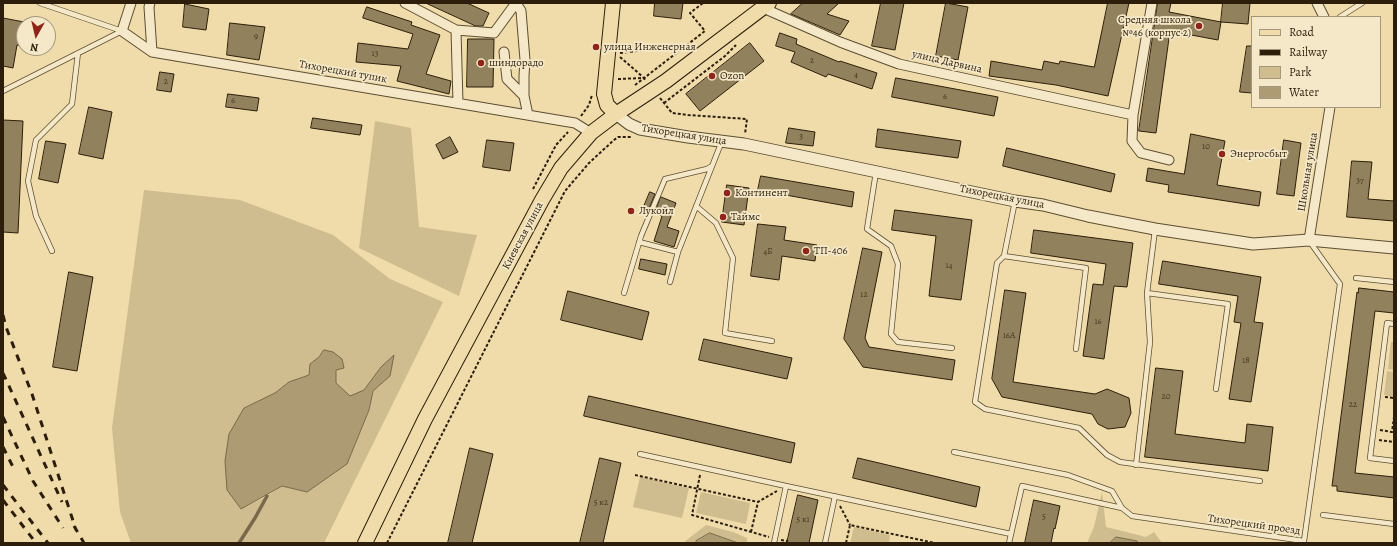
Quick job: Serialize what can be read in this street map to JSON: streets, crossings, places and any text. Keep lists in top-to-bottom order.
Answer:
{
  "streets": {
    "main road": ["Киевская улица"],
    "street": [
      "улица Дарвина",
      "Тихорецкий тупик",
      "Тихорецкая улица",
      "Школьная улица"
    ],
    "lane": ["Тихорецкий проезд"]
  },
  "crossings": [
    ["улица Дарвина", "Киевская улица"],
    ["Тихорецкий тупик", "Киевская улица"],
    ["Тихорецкая улица", "Школьная улица"],
    ["Тихорецкая улица", "Киевская улица"],
    ["Тихорецкая улица", "Тихорецкий проезд"],
    ["Школьная улица", "Тихорецкий проезд"]
  ],
  "places": [
    "Средняя школа №46 (корпус 2)",
    "улица Инженерная",
    "шиндорадо",
    "Ozon",
    "Энергосбыт",
    "Континент",
    "Лукойл",
    "Таймс",
    "ТП-406"
  ],
  "house_numbers": [
    "9",
    "13",
    "2",
    "4",
    "2",
    "6",
    "6",
    "3",
    "10",
    "37",
    "4Б",
    "14",
    "12",
    "16",
    "16А",
    "18",
    "20",
    "22",
    "5 к2",
    "5",
    "5 к1"
  ],
  "legend": [
    "Road",
    "Railway",
    "Park",
    "Water"
  ],
  "north": "bottom"
}
